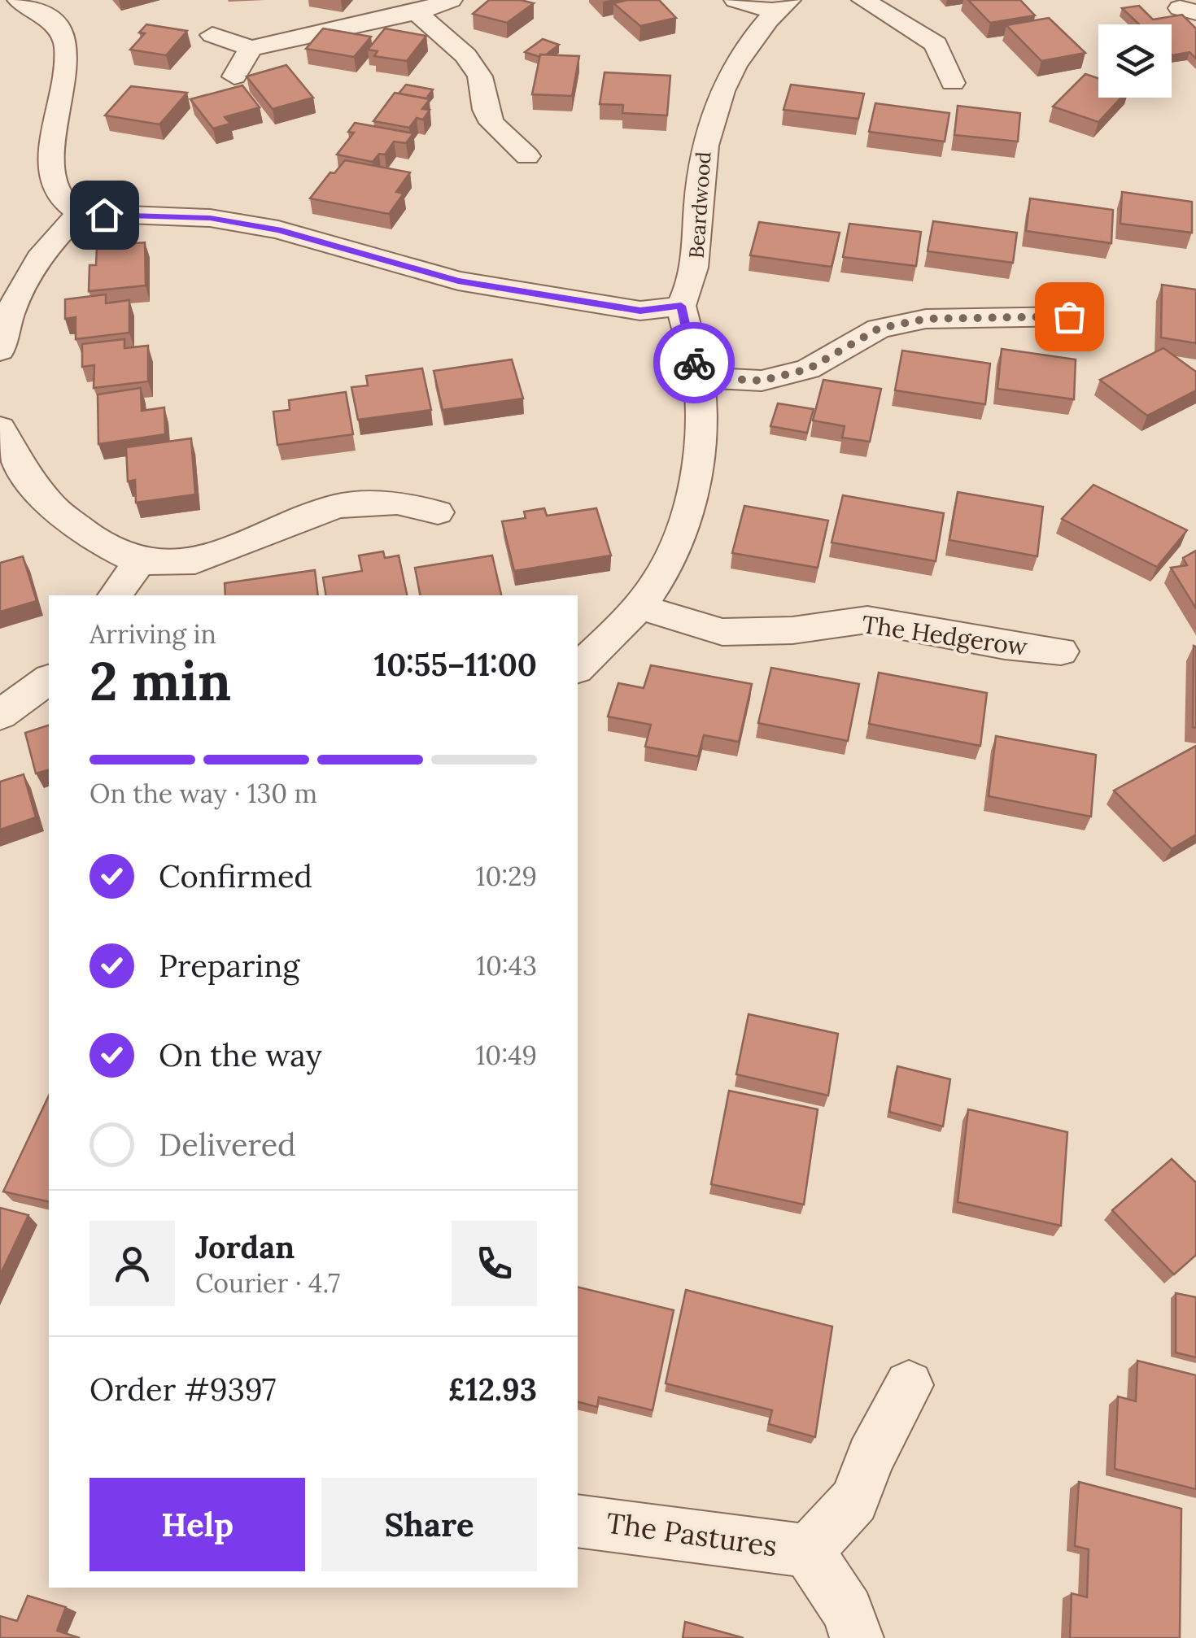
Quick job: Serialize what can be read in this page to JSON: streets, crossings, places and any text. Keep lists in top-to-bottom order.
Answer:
{
  "streets": {
    "street": ["Beardwood", "The Hedgerow", "The Pastures"]
  },
  "page": {
    "heading": ["2 min", "Arriving in", "10:55–11:00"],
    "panel": [
      "Jordan",
      "Courier · 4.7",
      "Order #9397",
      "£12.93"
    ],
    "bar": "On the way · 130 m",
    "list": [
      ["Confirmed", "10:29"],
      ["Preparing", "10:43"],
      ["On the way", "10:49"],
      "Delivered"
    ],
    "buttons": ["Help", "Share"]
  }
}
